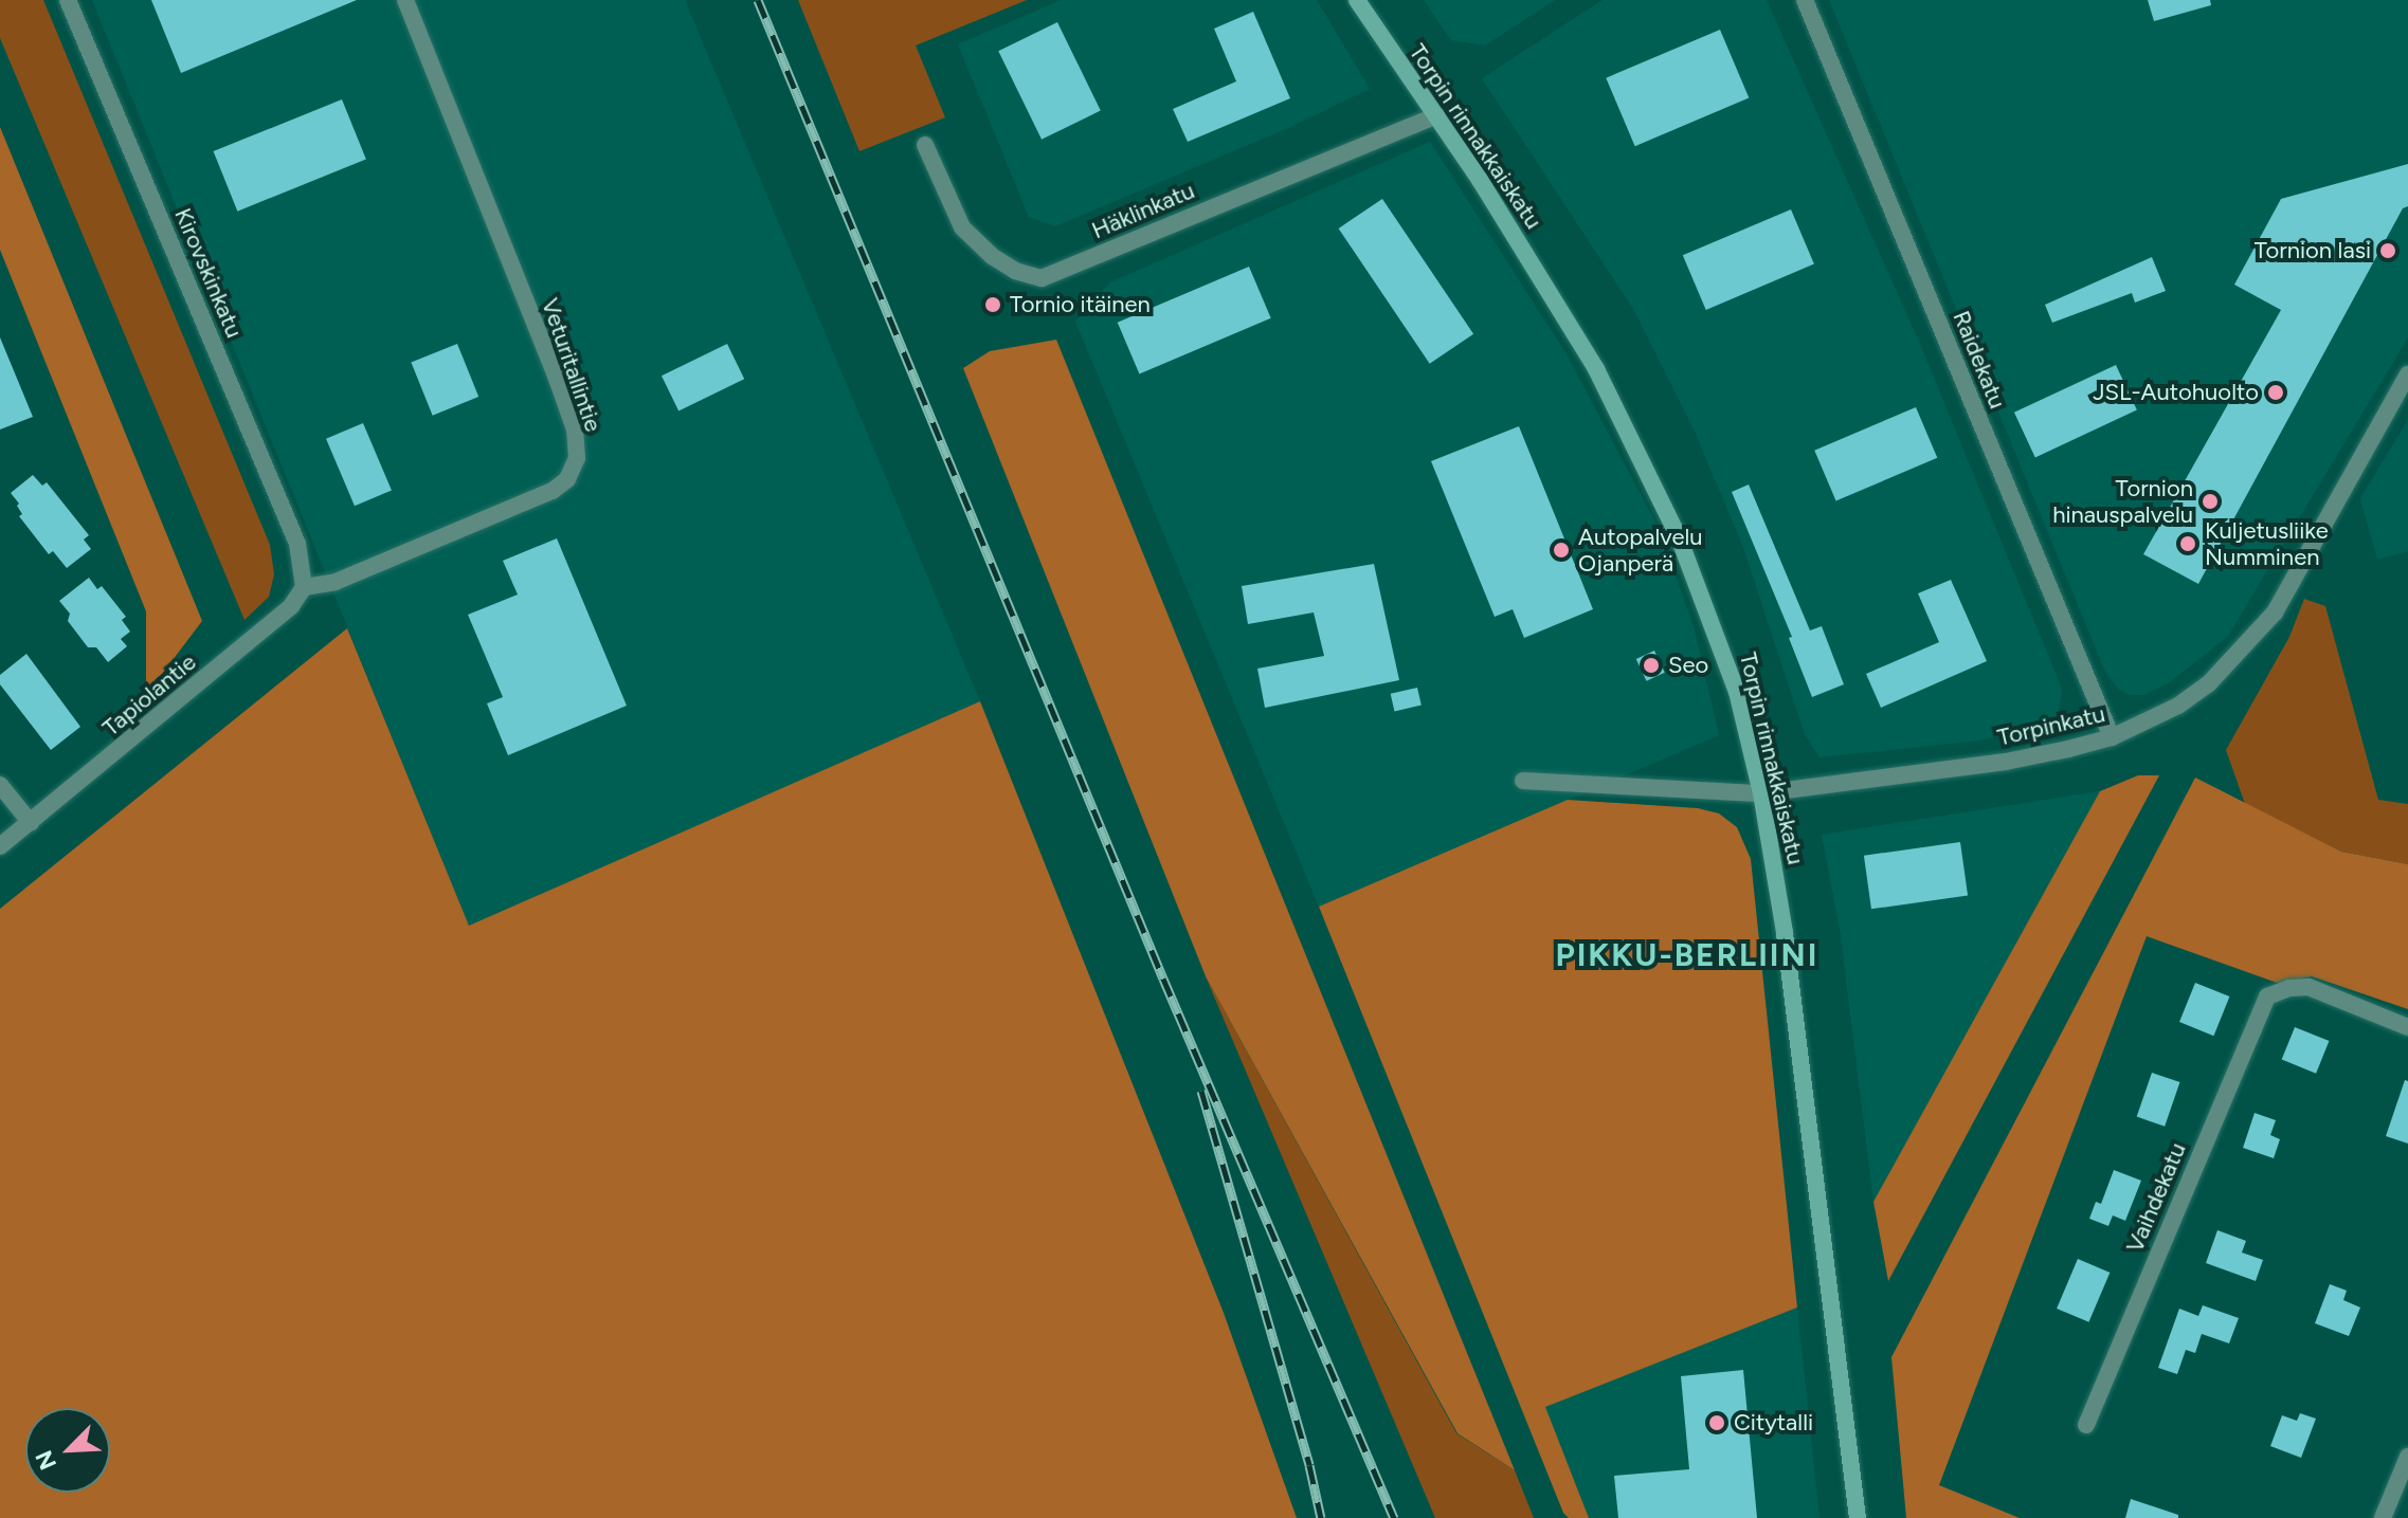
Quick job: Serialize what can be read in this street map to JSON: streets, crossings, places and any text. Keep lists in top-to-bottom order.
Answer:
{
  "streets": {
    "main road": ["Torpin rinnakkaiskatu"],
    "street": [
      "Häklinkatu",
      "Kirovskinkatu",
      "Raidekatu",
      "Veturitallintie",
      "Tapiolantie",
      "Torpinkatu",
      "Vaihdekatu"
    ]
  },
  "crossings": [
    ["Torpin rinnakkaiskatu", "Häklinkatu"],
    ["Torpin rinnakkaiskatu", "Torpinkatu"],
    ["Kirovskinkatu", "Veturitallintie"],
    ["Kirovskinkatu", "Tapiolantie"],
    ["Raidekatu", "Torpinkatu"],
    ["Veturitallintie", "Tapiolantie"]
  ],
  "districts": ["PIKKU-BERLIINI"],
  "places": [
    "Tornion lasi",
    "Tornio itäinen",
    "JSL-Autohuolto",
    "Tornion hinauspalvelu",
    "Kuljetusliike Numminen",
    "Autopalvelu Ojanperä",
    "Seo",
    "Citytalli"
  ],
  "north": "bottom left"
}
